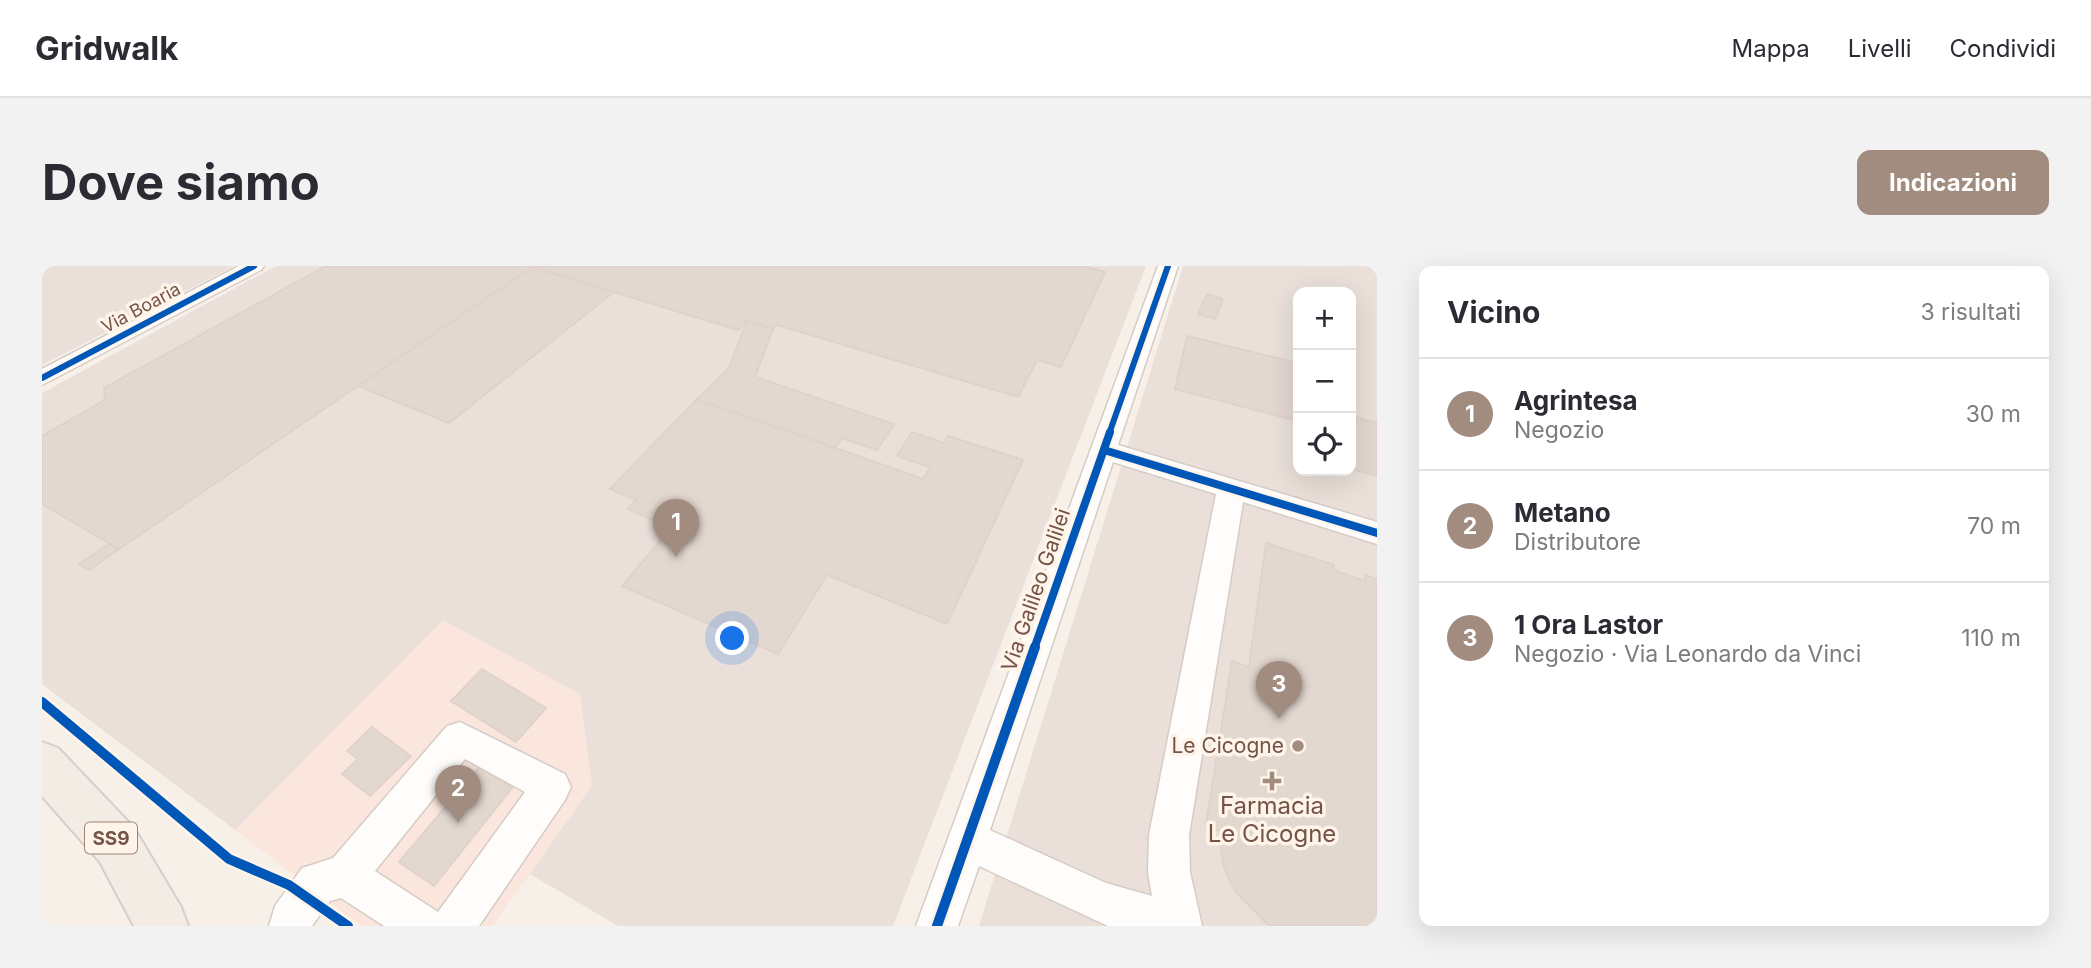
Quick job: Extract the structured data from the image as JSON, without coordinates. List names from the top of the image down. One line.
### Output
{"streets":{"main road":["SS9"],"street":["Via Boaria","Via Galileo Galilei"]},"places":{"other":["Le Cicogne"],"health":["Farmacia Le Cicogne"]},"page":{"header":"Gridwalk","nav":["Mappa","Livelli","Condividi"],"buttons":"Indicazioni","title":"Dove siamo","heading":["Vicino","3 risultati"],"map_buttons":["+","−"],"list":[{"mark":"1","name":"Agrintesa","note":"Negozio","value":"30 m"},{"mark":"2","name":"Metano","note":"Distributore","value":"70 m"},{"mark":"3","name":"1 Ora Lastor","note":"Negozio · Via Leonardo da Vinci","value":"110 m"}],"pins":["1","3","2"]}}
